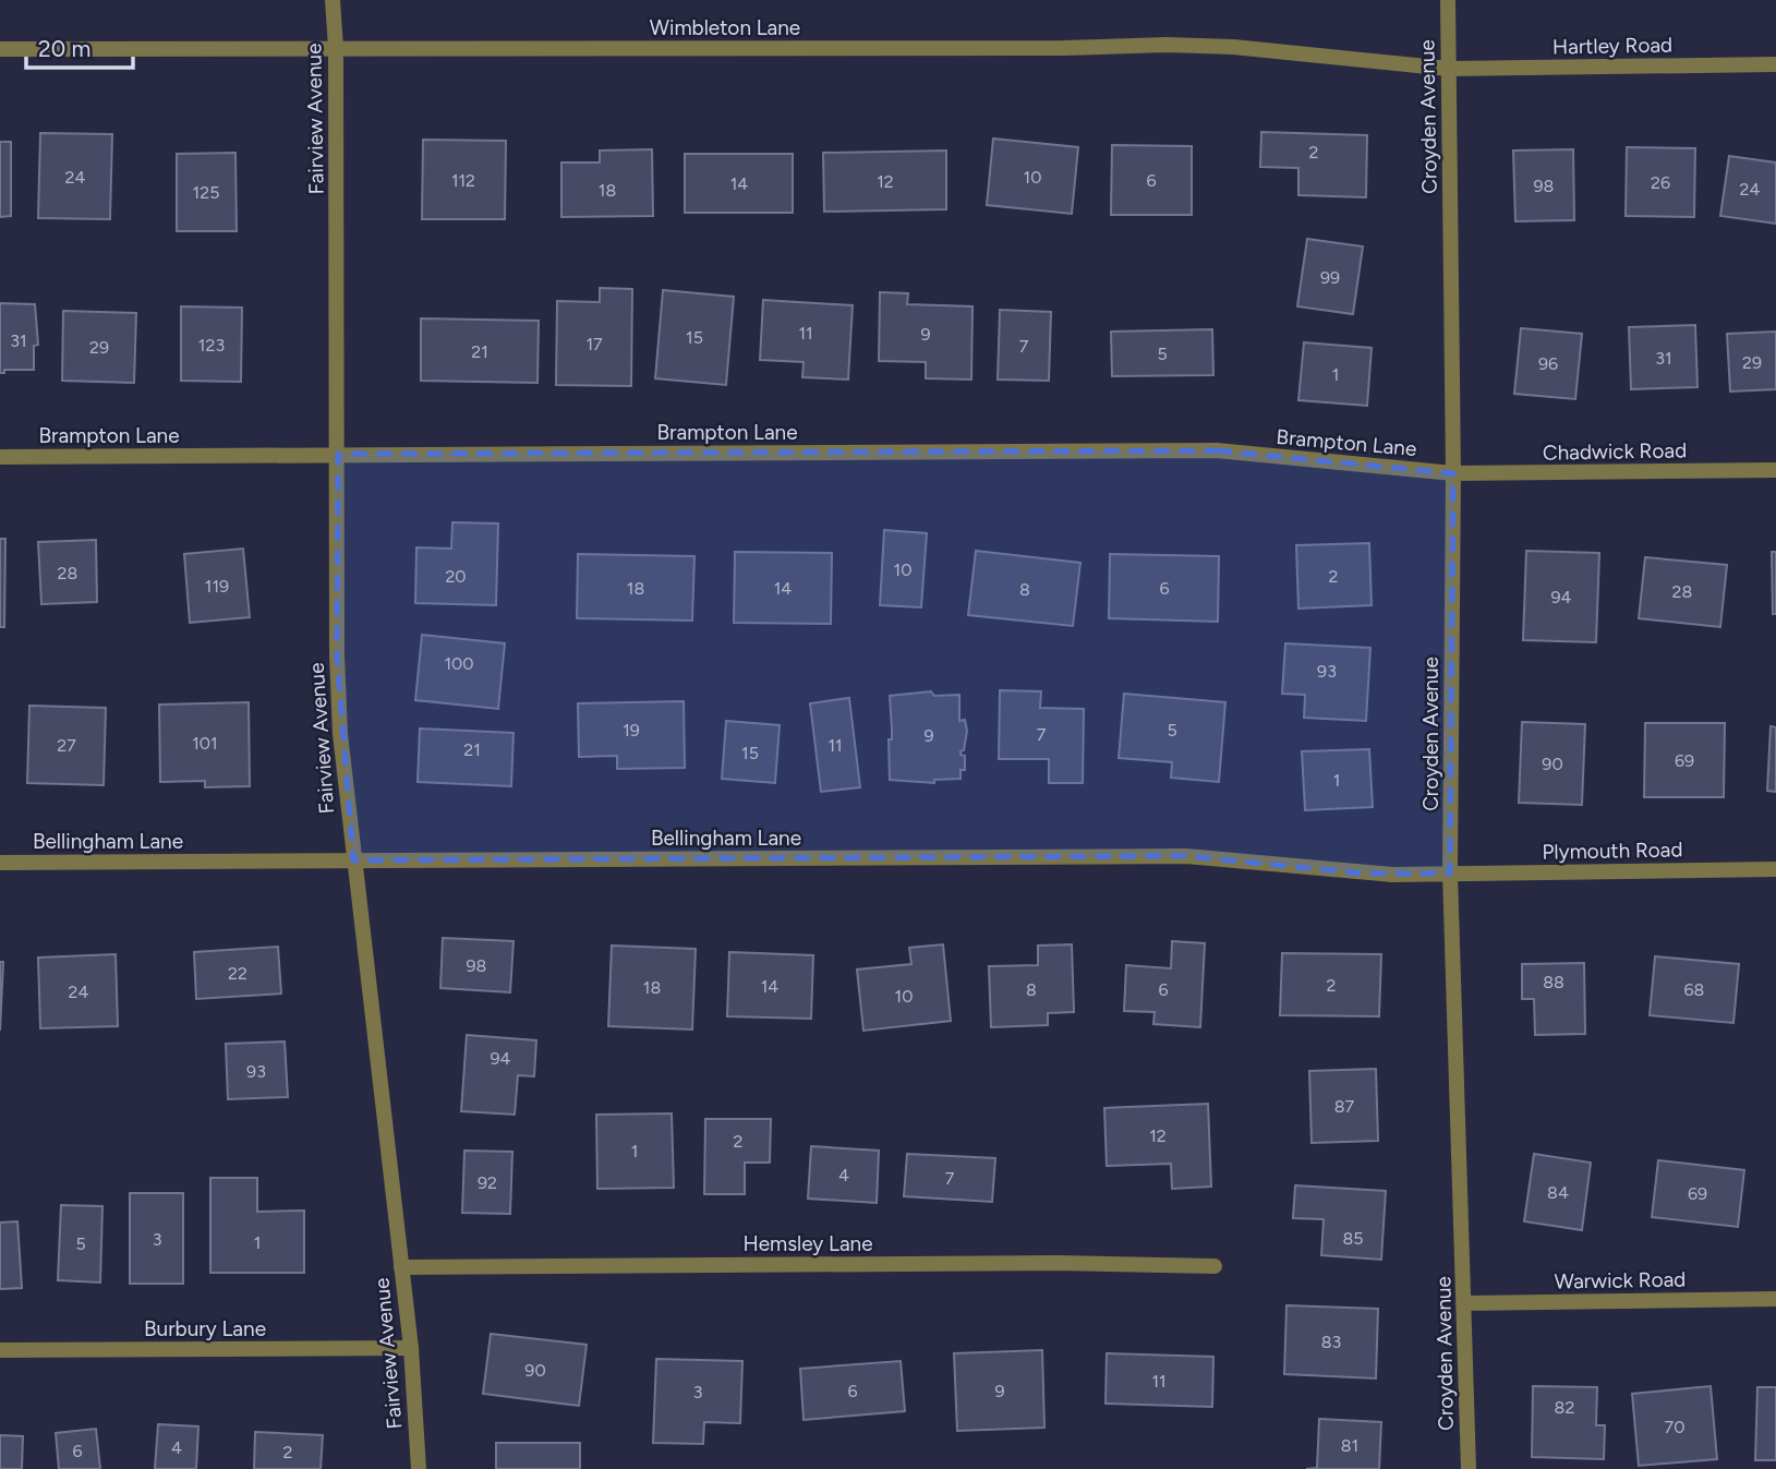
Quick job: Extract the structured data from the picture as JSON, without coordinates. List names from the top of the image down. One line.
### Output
{"streets":{"street":["Wimbleton Lane","Hartley Road","Croyden Avenue","Fairview Avenue","Brampton Lane","Chadwick Road","Bellingham Lane","Plymouth Road","Hemsley Lane","Warwick Road","Burbury Lane"]},"crossings":[["Wimbleton Lane","Hartley Road"],["Wimbleton Lane","Croyden Avenue"],["Wimbleton Lane","Fairview Avenue"],["Hartley Road","Croyden Avenue"],["Croyden Avenue","Brampton Lane"],["Croyden Avenue","Chadwick Road"],["Croyden Avenue","Bellingham Lane"],["Croyden Avenue","Plymouth Road"],["Croyden Avenue","Warwick Road"],["Fairview Avenue","Brampton Lane"],["Fairview Avenue","Bellingham Lane"],["Fairview Avenue","Hemsley Lane"],["Fairview Avenue","Burbury Lane"],["Brampton Lane","Chadwick Road"],["Bellingham Lane","Plymouth Road"]],"house_numbers":["2","24","10","112","6","12","26","14","98","24","18","125","99","11","9","15","31","17","123","7","29","21","5","31","29","96","1","10","28","20","2","119","18","14","6","8","28","94","100","93","19","5","7","9","101","27","11","21","15","69","90","1","98","22","88","2","14","18","8","6","68","24","10","94","93","87","12","2","1","4","7","92","84","69","85","3","1","5","83","90","11","6","9","3","82","70","81","4","6","2"],"scale_bar":"20 m"}
